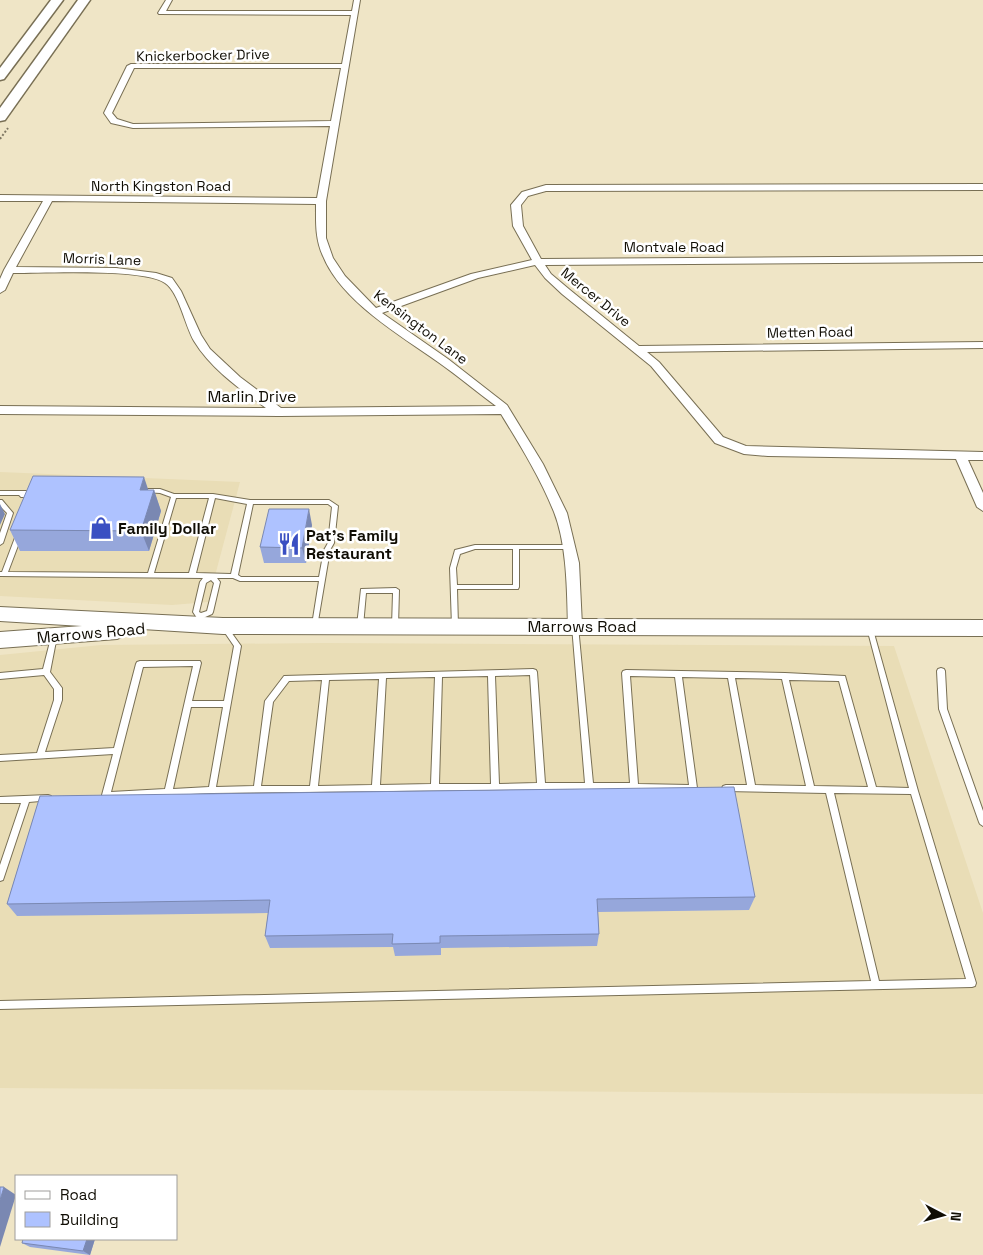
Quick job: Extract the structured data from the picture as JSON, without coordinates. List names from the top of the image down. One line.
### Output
{"streets":{"street":["Knickerbocker Drive","North Kingston Road","Montvale Road","Morris Lane","Mercer Drive","Kensington Lane","Metten Road","Marlin Drive","Marrows Road"]},"crossings":[["Knickerbocker Drive","Kensington Lane"],["North Kingston Road","Kensington Lane"],["Montvale Road","Mercer Drive"],["Montvale Road","Kensington Lane"],["Morris Lane","Marlin Drive"],["Mercer Drive","Metten Road"],["Kensington Lane","Marlin Drive"],["Kensington Lane","Marrows Road"]],"places":{"shop":["Family Dollar"],"restaurant":["Pat's Family Restaurant"]},"legend":["Road","Building"],"north":"right"}
